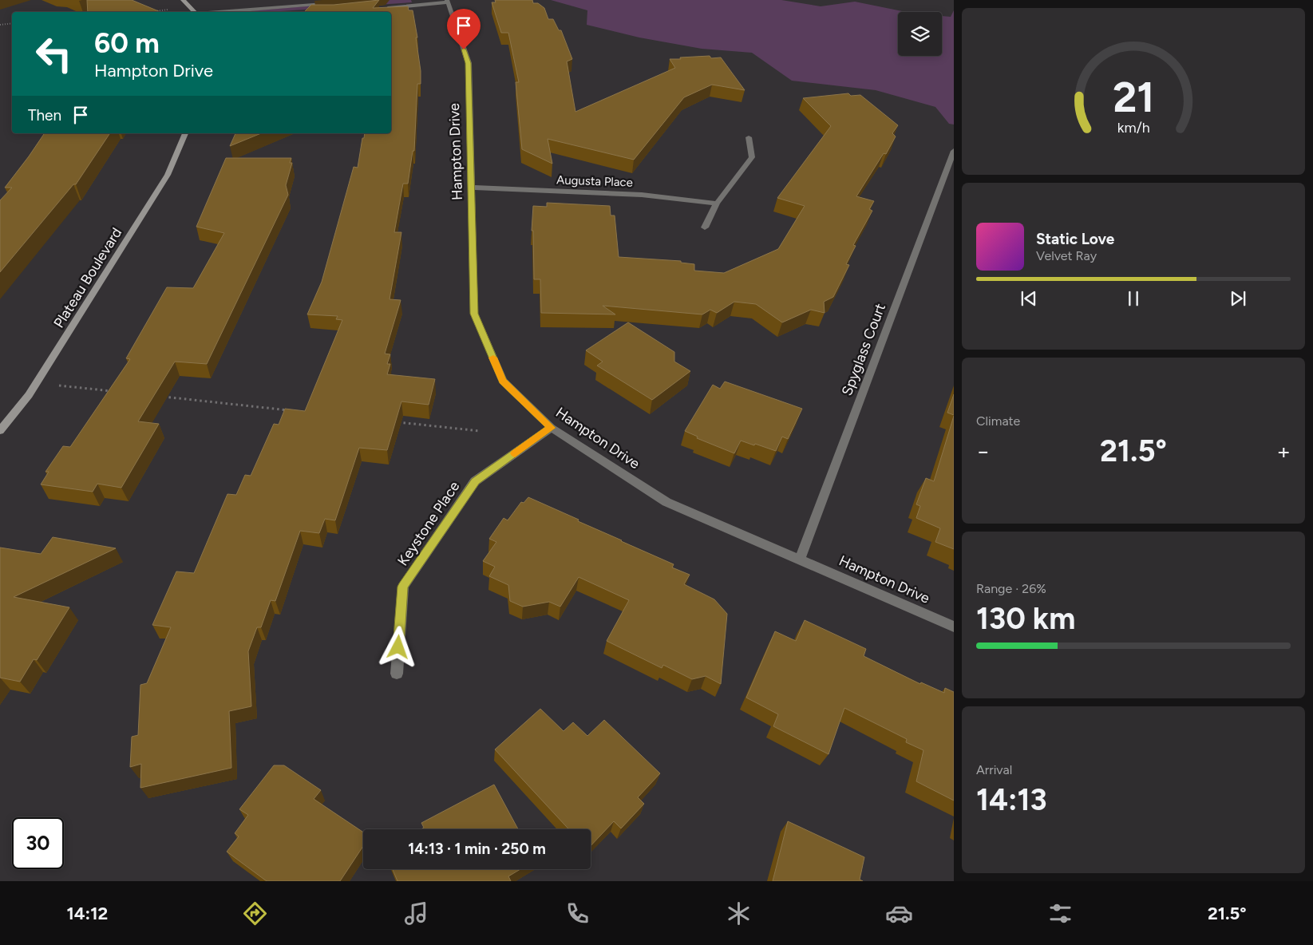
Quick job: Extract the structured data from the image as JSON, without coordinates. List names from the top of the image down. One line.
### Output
{"streets":{"street":["Hampton Drive","Augusta Place","Plateau Boulevard","Spyglass Court","Keystone Place"]},"crossings":[["Hampton Drive","Augusta Place"],["Hampton Drive","Spyglass Court"],["Hampton Drive","Keystone Place"]],"page":{"turn":["60 m","Hampton Drive"],"then":"Then","song":["Static Love","Velvet Ray"],"tile":["Climate",["Range · 26%","130 km"],["Arrival","14:13"]],"heat":["−","21.5°","+"],"limit":"30","trip":"14:13 · 1 min · 250 m","tabs":["14:12","21.5°"],"gauge":["21","km/h"]}}
